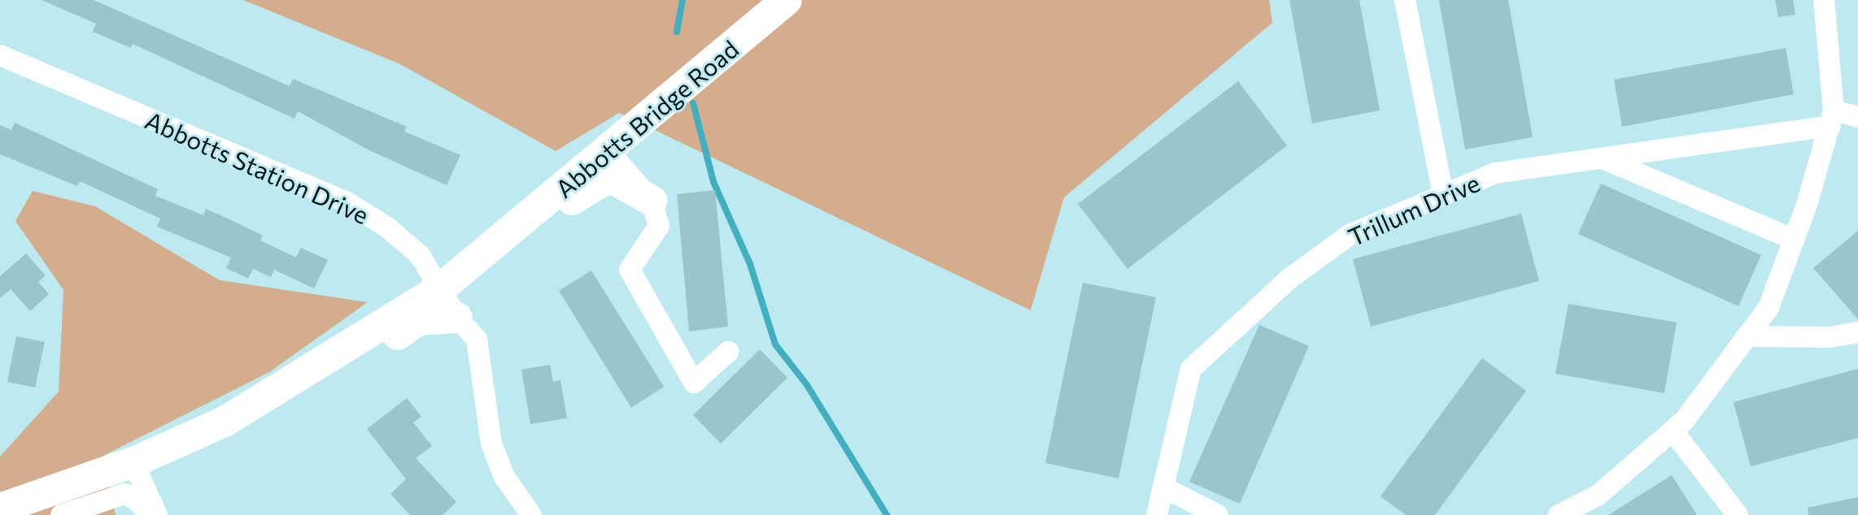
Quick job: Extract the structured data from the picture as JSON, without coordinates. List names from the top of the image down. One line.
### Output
{"streets":{"main road":["Abbotts Bridge Road"],"street":["Abbotts Station Drive","Trillum Drive"]},"crossings":[["Abbotts Bridge Road","Abbotts Station Drive"]]}
